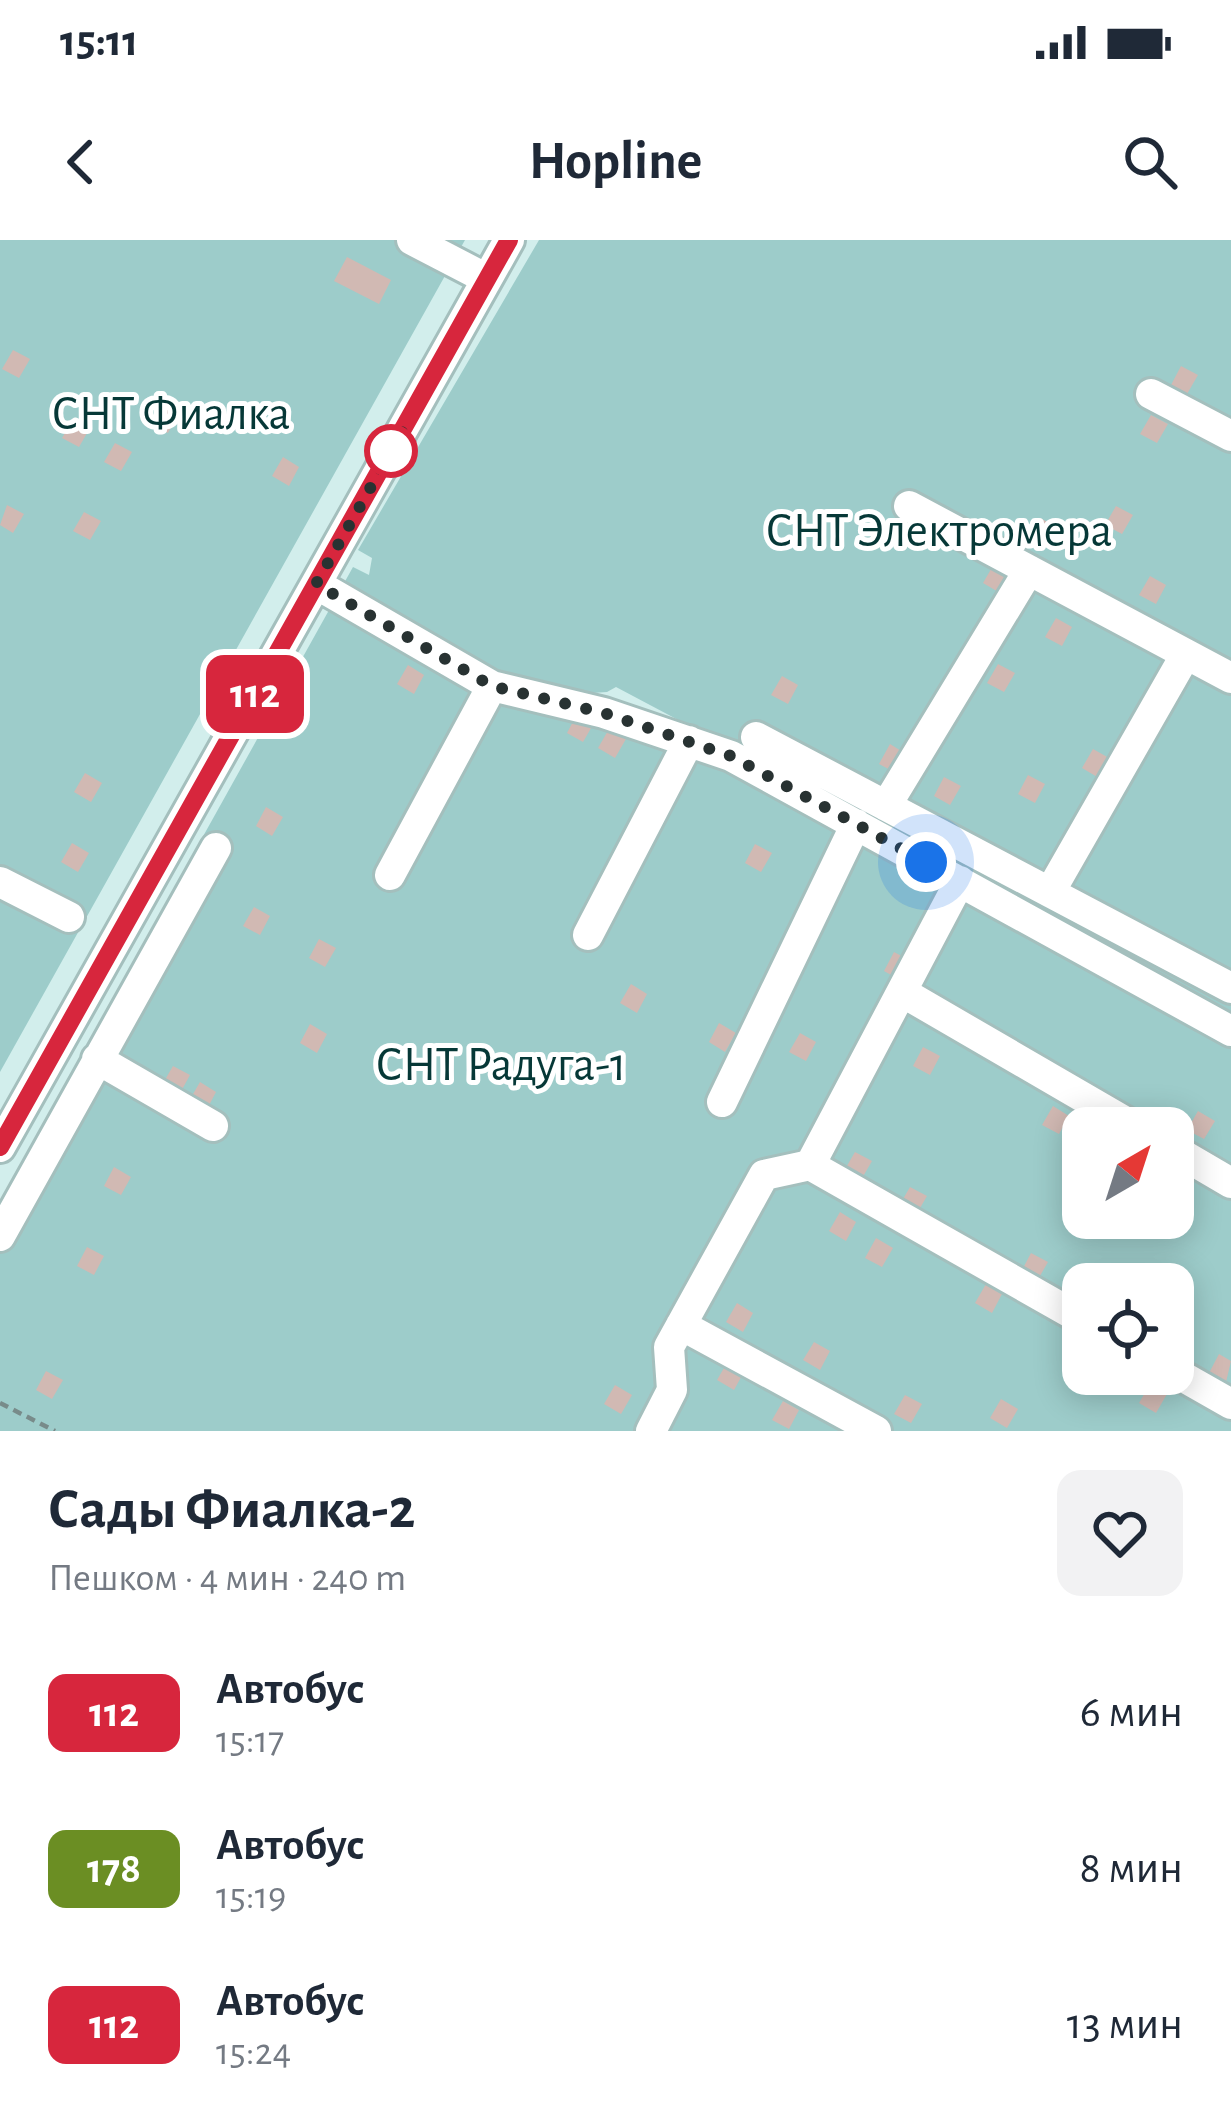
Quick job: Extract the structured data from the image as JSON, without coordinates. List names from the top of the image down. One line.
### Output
{"parks":["СНТ Фиалка","СНТ Электромера","СНТ Радуга-1"],"lines":["bus line 112"],"north":"top right","page":{"status":"15:11","header":"Hopline","on_map":"112","heading":["Сады Фиалка-2","Пешком · 4 мин · 240 m"],"list":[{"mark":"112","name":"Автобус","note":"15:17","value":"6 мин"},{"mark":"178","name":"Автобус","note":"15:19","value":"8 мин"},{"mark":"112","name":"Автобус","note":"15:24","value":"13 мин"}]}}
